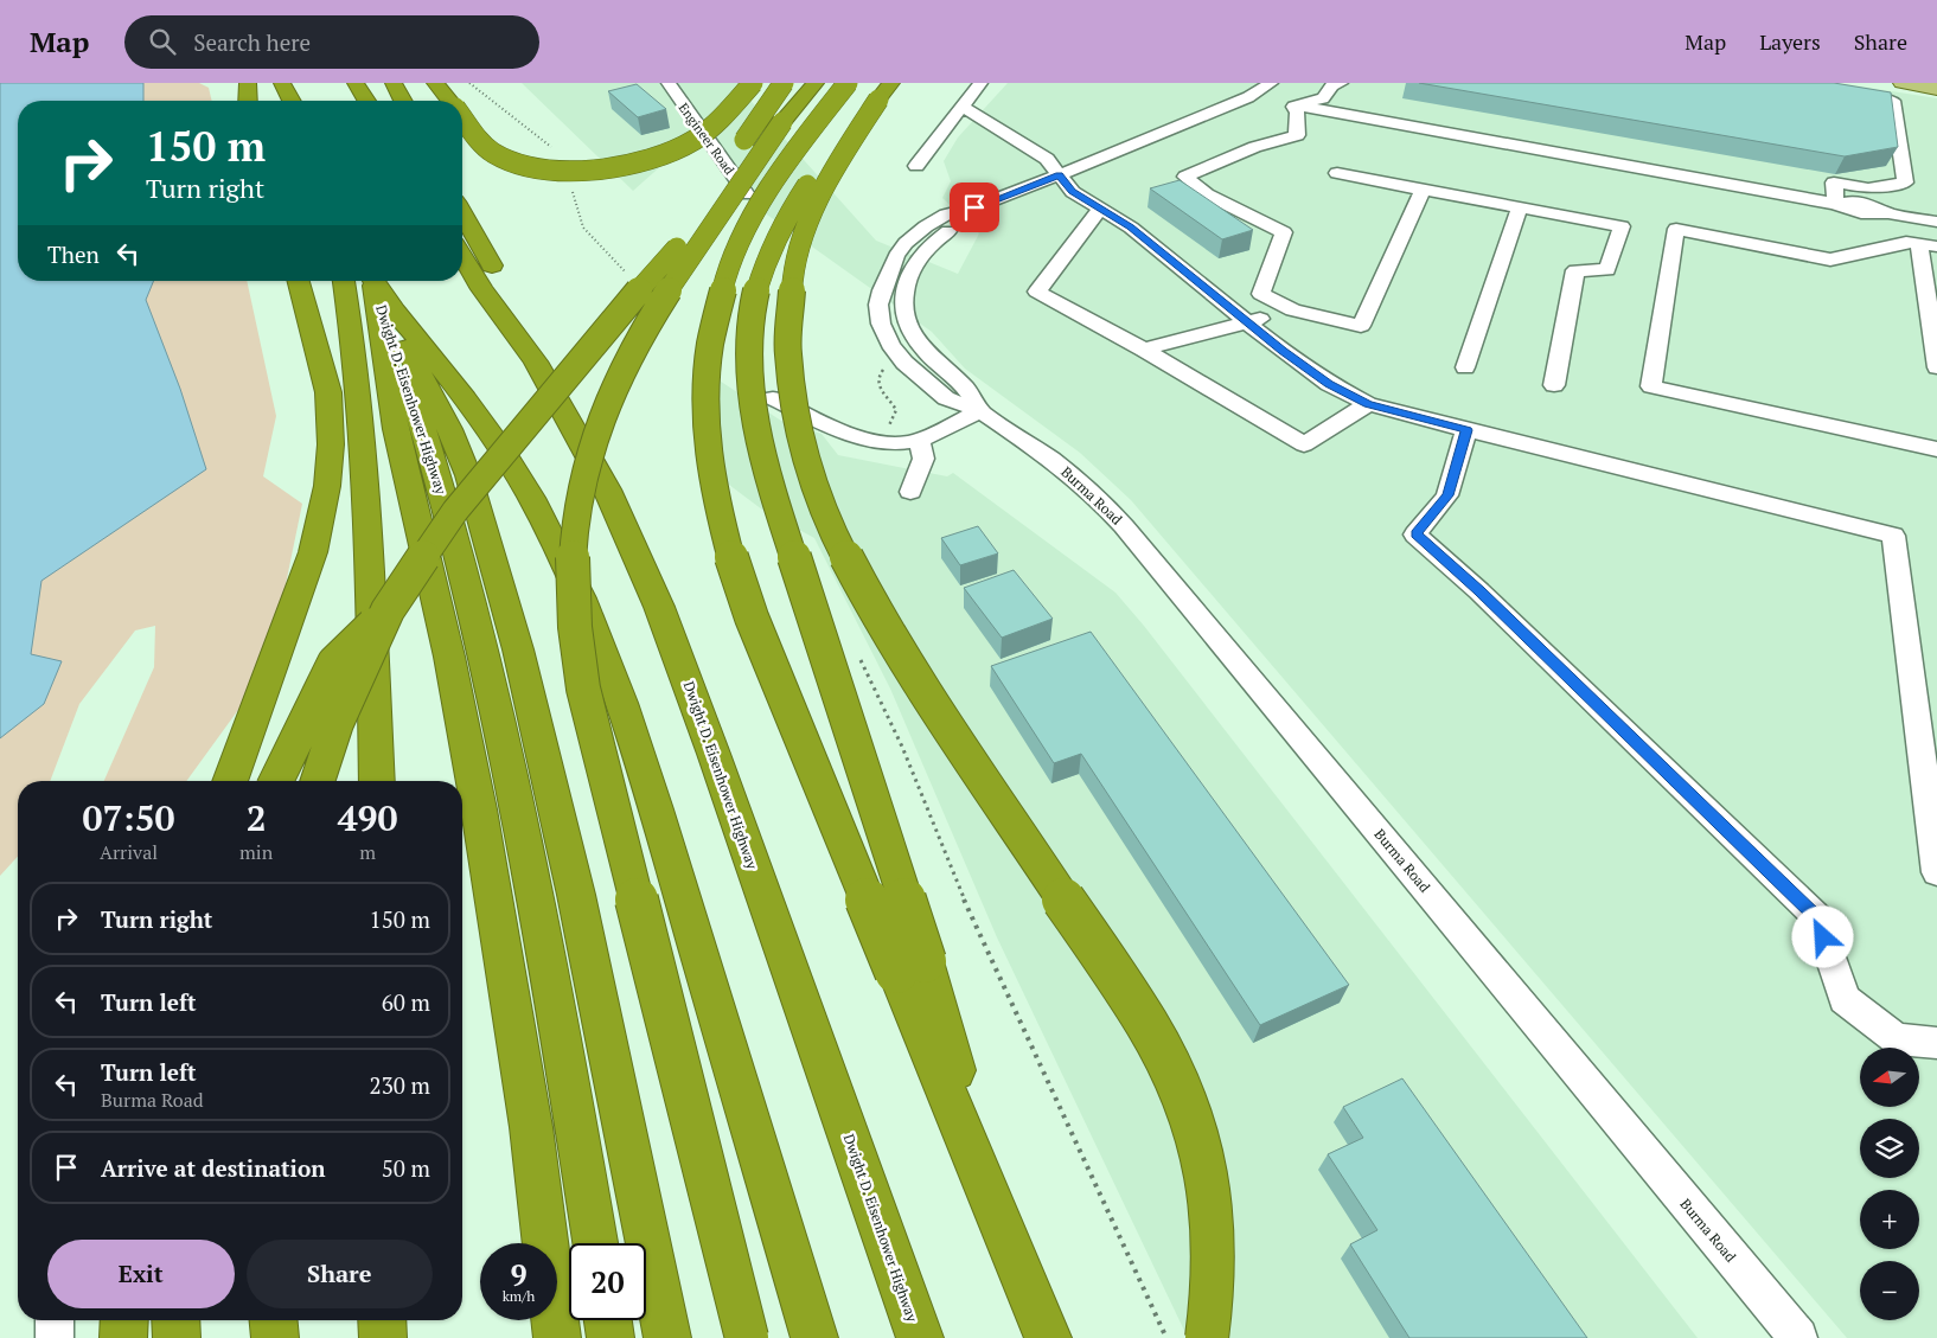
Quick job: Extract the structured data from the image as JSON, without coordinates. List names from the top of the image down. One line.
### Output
{"streets":{"highway":["Dwight D. Eisenhower Highway"],"street":["Engineer Road","Burma Road"]},"north":"left","page":{"header":"Map","search":"Search here","nav":["Map","Layers","Share"],"turn":["150 m","Turn right"],"then":"Then","eta":["07:50","Arrival","2","min","490","m"],"list":[{"name":"Turn right","value":"150 m"},{"name":"Turn left","value":"60 m"},{"name":"Turn left","note":"Burma Road","value":"230 m"},{"name":"Arrive at destination","value":"50 m"}],"map_buttons":["+","−"],"buttons":["Exit","Share"],"speed":"9 km/h","limit":"20"}}
